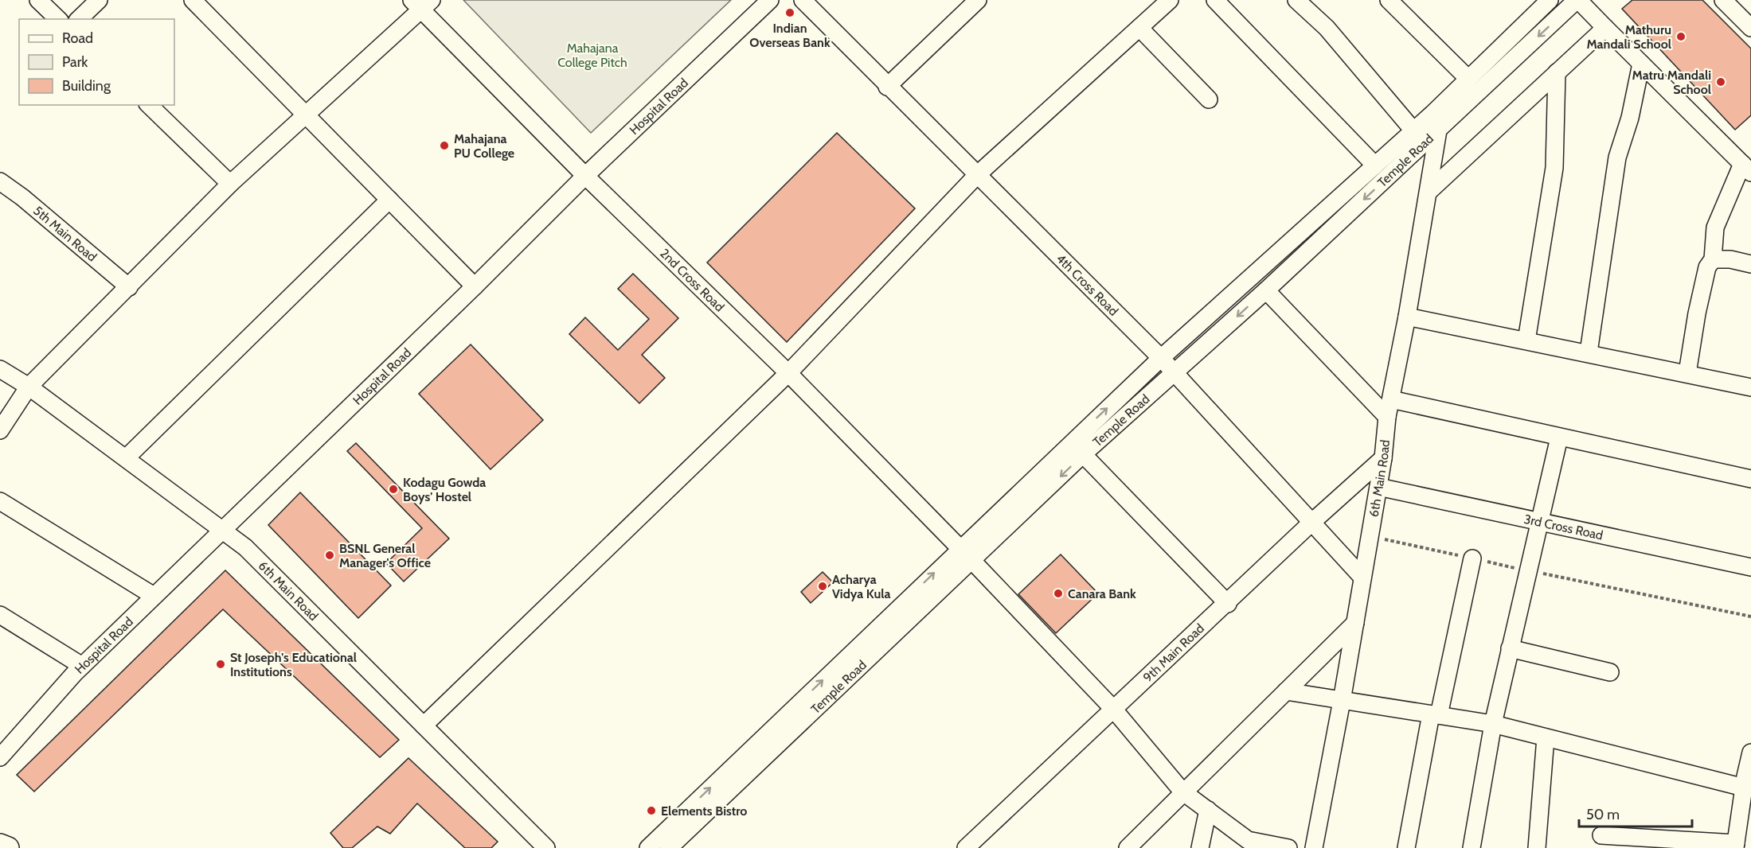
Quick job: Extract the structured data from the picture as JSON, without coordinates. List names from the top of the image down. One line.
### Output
{"streets":{"street":["Hospital Road","Temple Road","5th Main Road","2nd Cross Road","4th Cross Road","6th Main Road","3rd Cross Road","9th Main Road"]},"crossings":[["Hospital Road","2nd Cross Road"],["Hospital Road","6th Main Road"],["Temple Road","2nd Cross Road"],["Temple Road","4th Cross Road"],["Temple Road","6th Main Road"],["2nd Cross Road","9th Main Road"],["4th Cross Road","6th Main Road"],["4th Cross Road","9th Main Road"],["6th Main Road","3rd Cross Road"],["6th Main Road","9th Main Road"]],"parks":["Mahajana College Pitch"],"places":["Indian Overseas Bank","Mathuru Mandali School","Matru Mandali School","Mahajana PU College","Kodagu Gowda Boys' Hostel","BSNL General Manager's Office","Acharya Vidya Kula","Canara Bank","St Joseph's Educational Institutions","Elements Bistro"],"legend":["Road","Park","Building"],"scale_bar":"50 m"}
